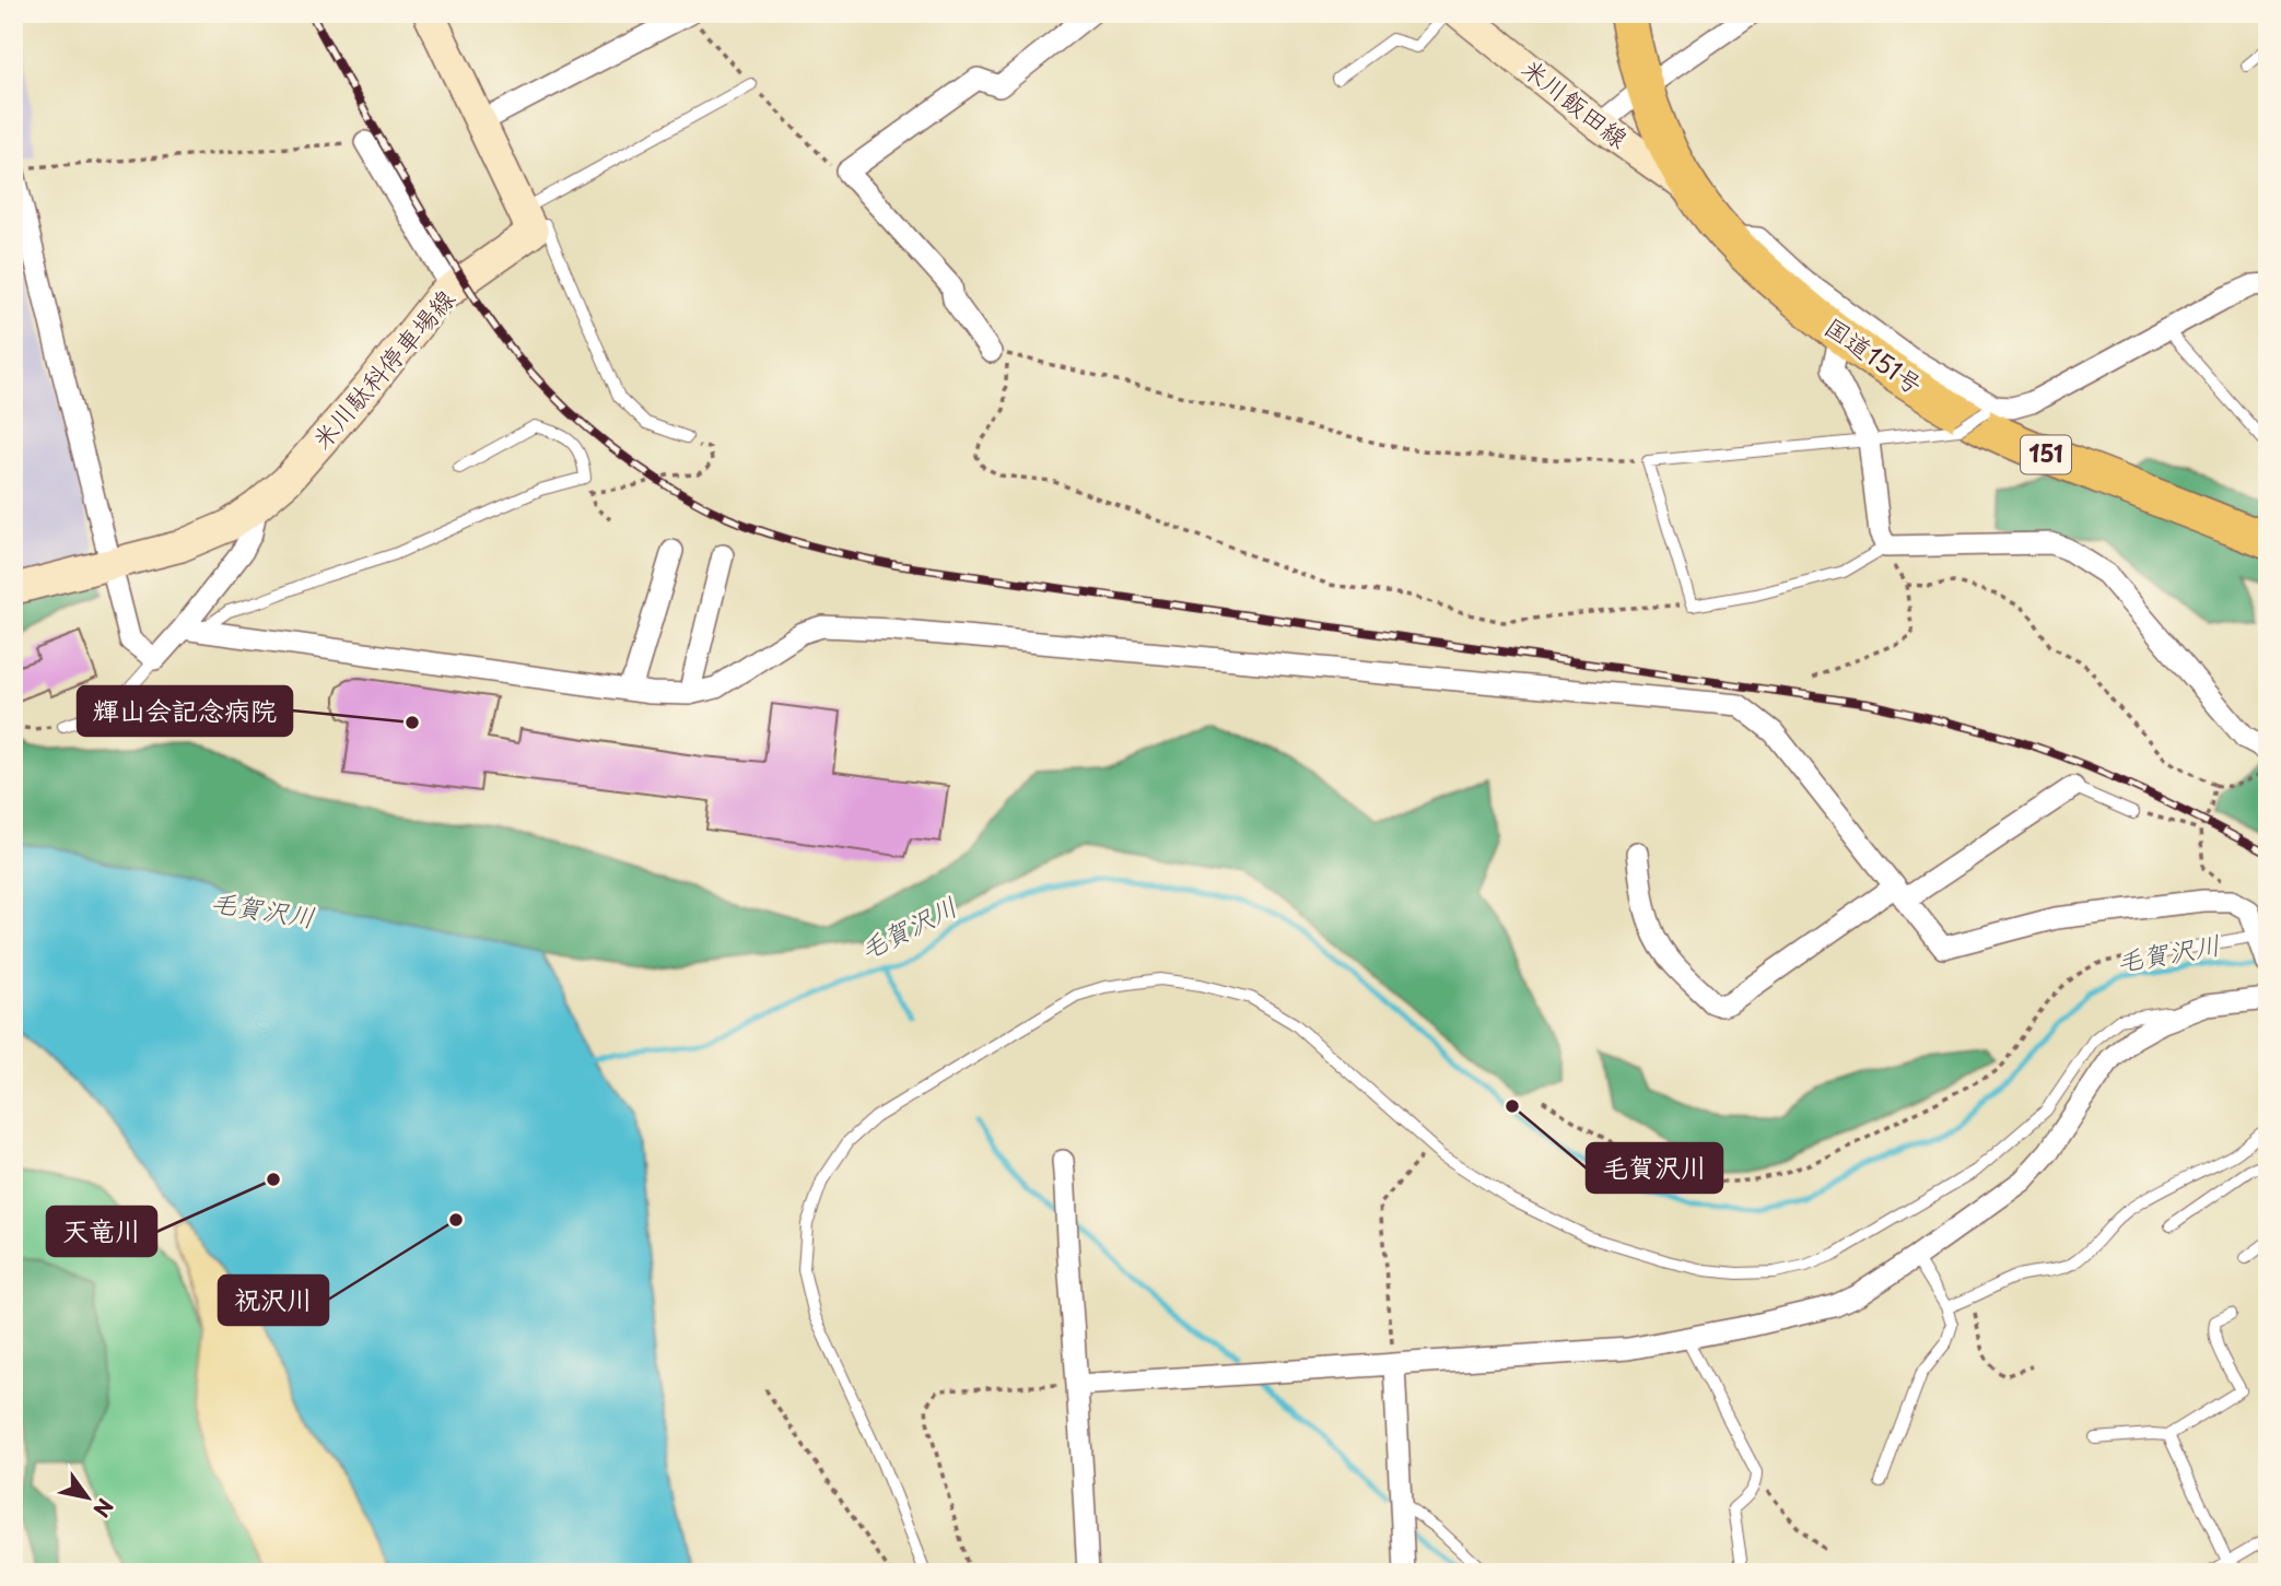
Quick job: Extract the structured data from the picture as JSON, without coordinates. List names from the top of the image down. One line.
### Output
{"streets":{"highway":["国道151号","151"],"main road":["米川飯田線","米川駄科停車場線"]},"crossings":[["米川飯田線","国道151号"]],"water":["毛賀沢川"],"places":["輝山会記念病院","毛賀沢川","天竜川","祝沢川"],"north":"bottom right"}
